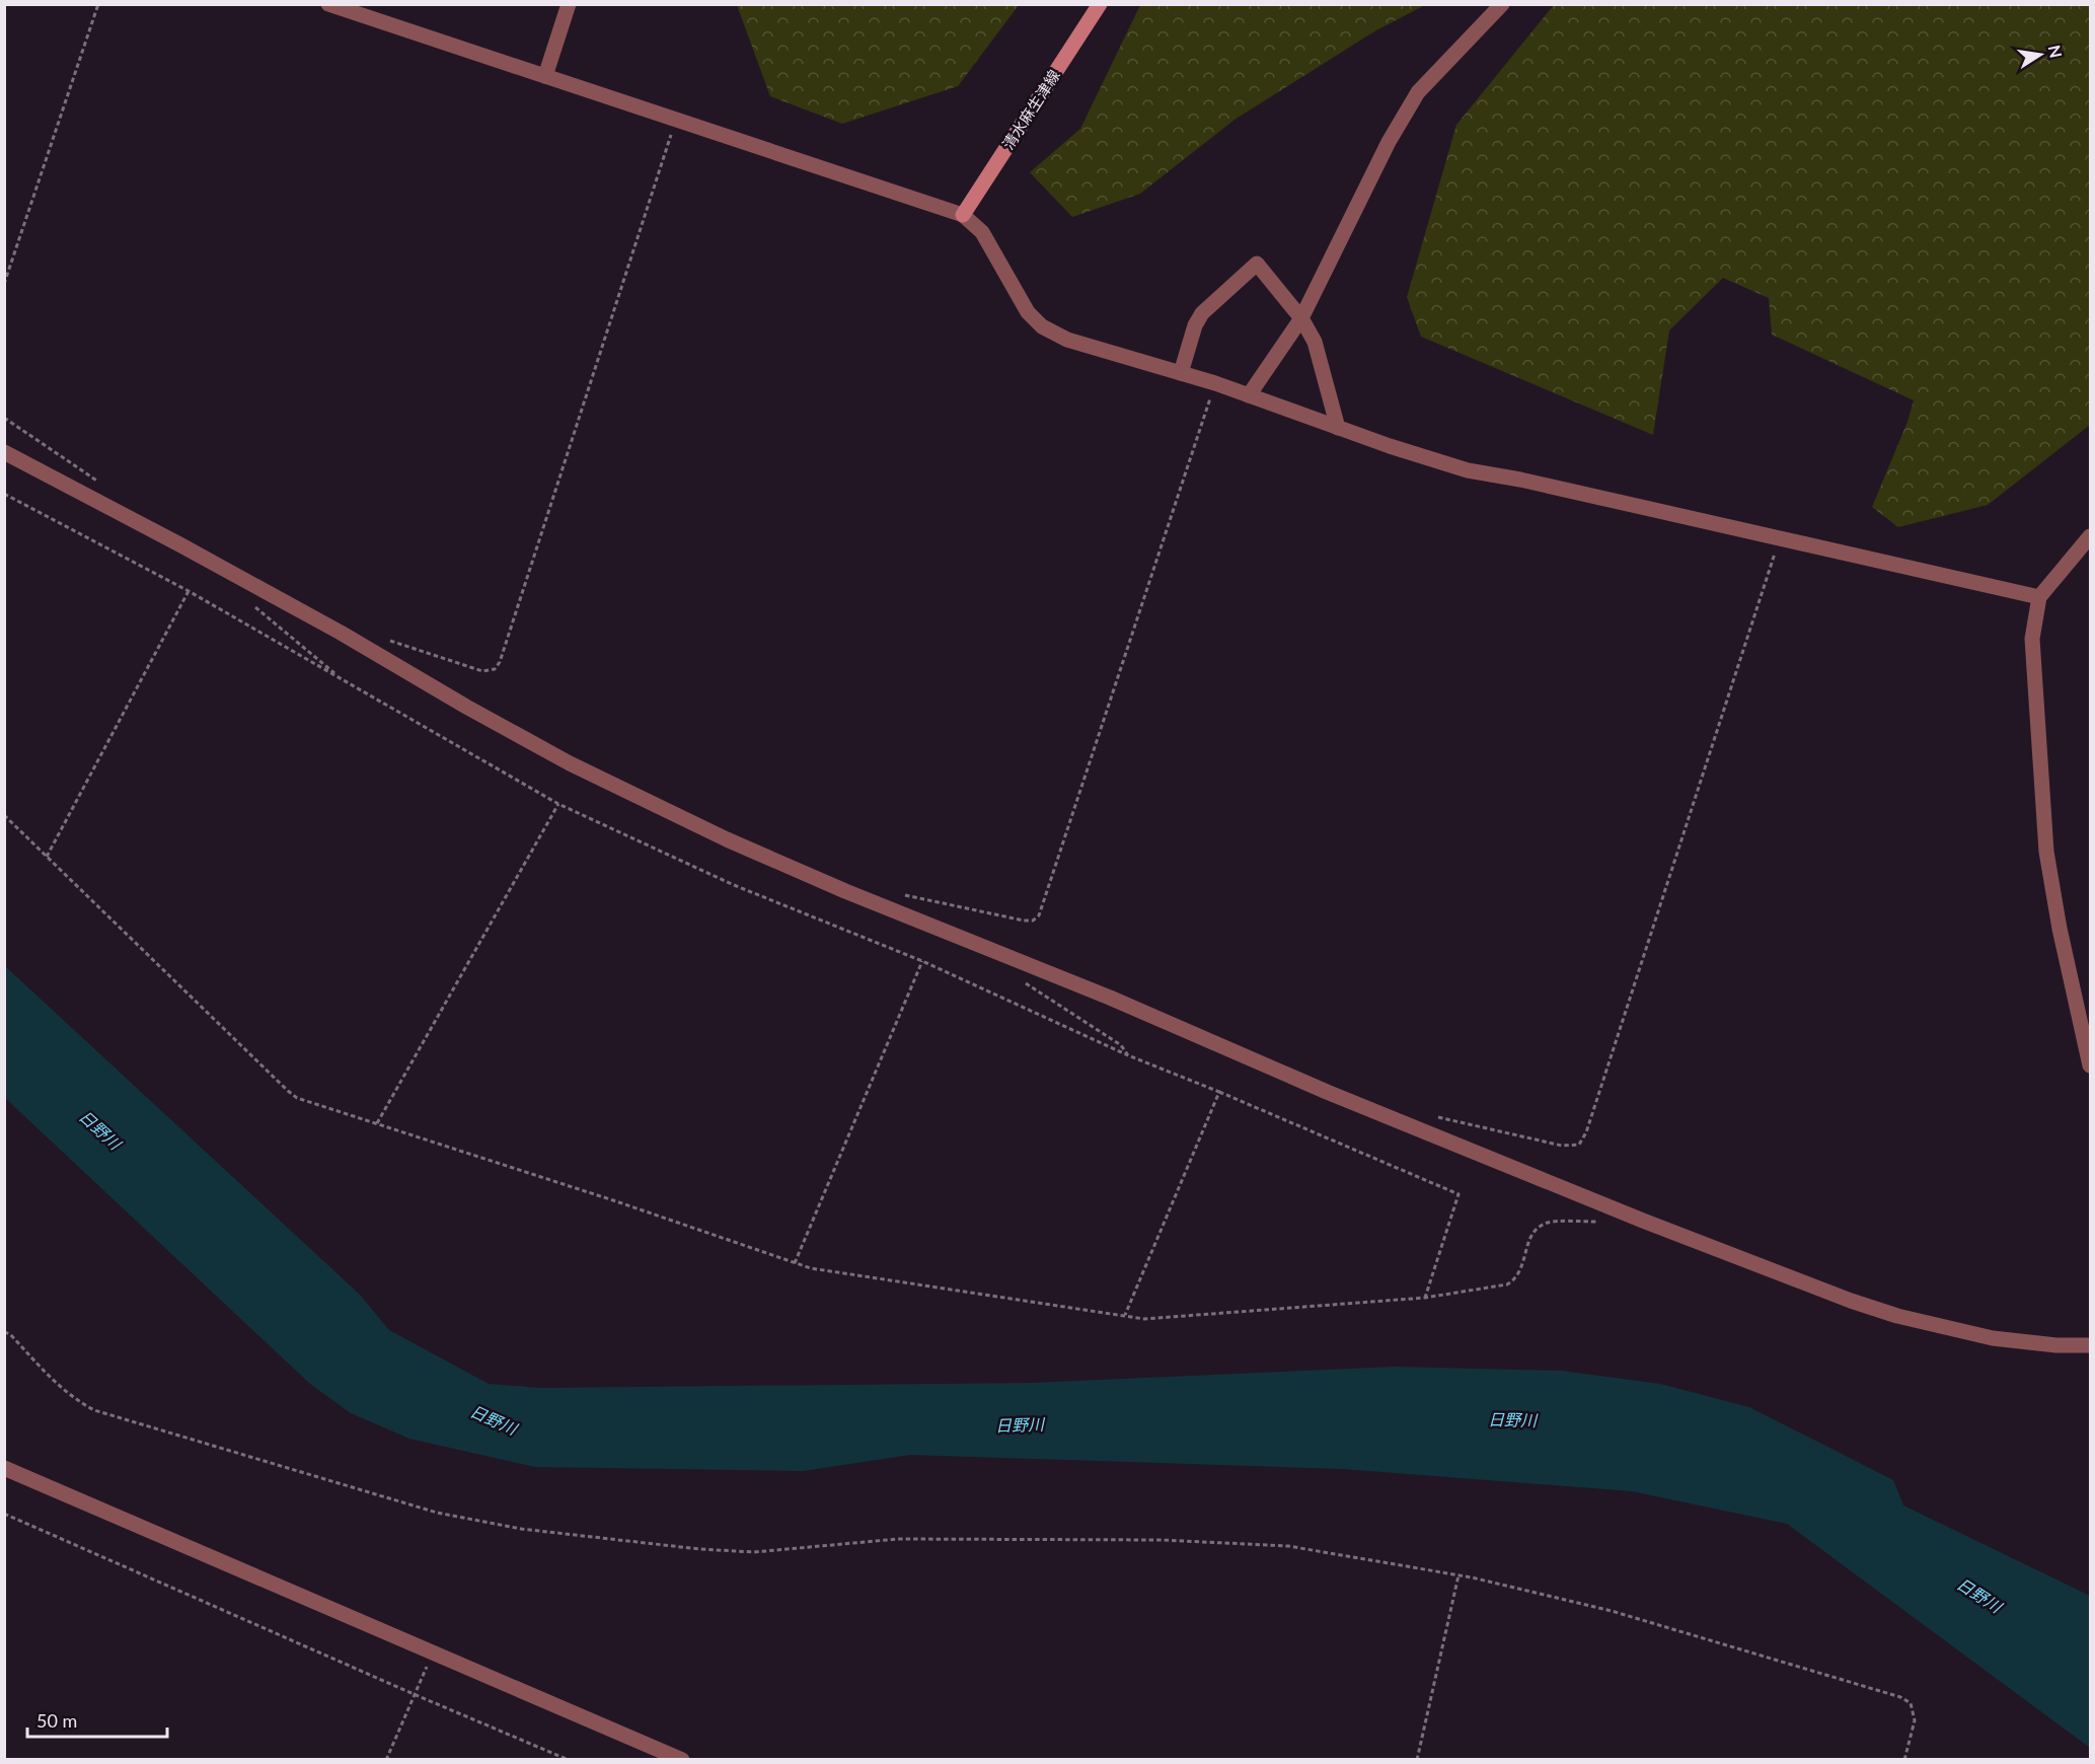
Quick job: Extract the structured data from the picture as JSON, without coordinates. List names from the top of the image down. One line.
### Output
{"streets":{"main road":["清水麻生津線"]},"water":["日野川"],"scale_bar":"50 m","north":"right"}
